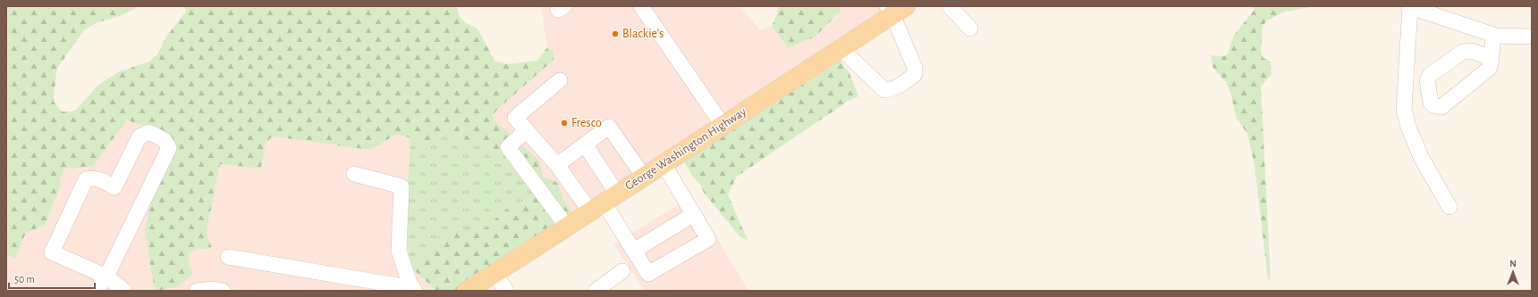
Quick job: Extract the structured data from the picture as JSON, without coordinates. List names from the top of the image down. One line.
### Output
{"streets":{"main road":["George Washington Highway"]},"places":["Blackie's","Fresco"],"scale_bar":"50 m","north":"top"}
